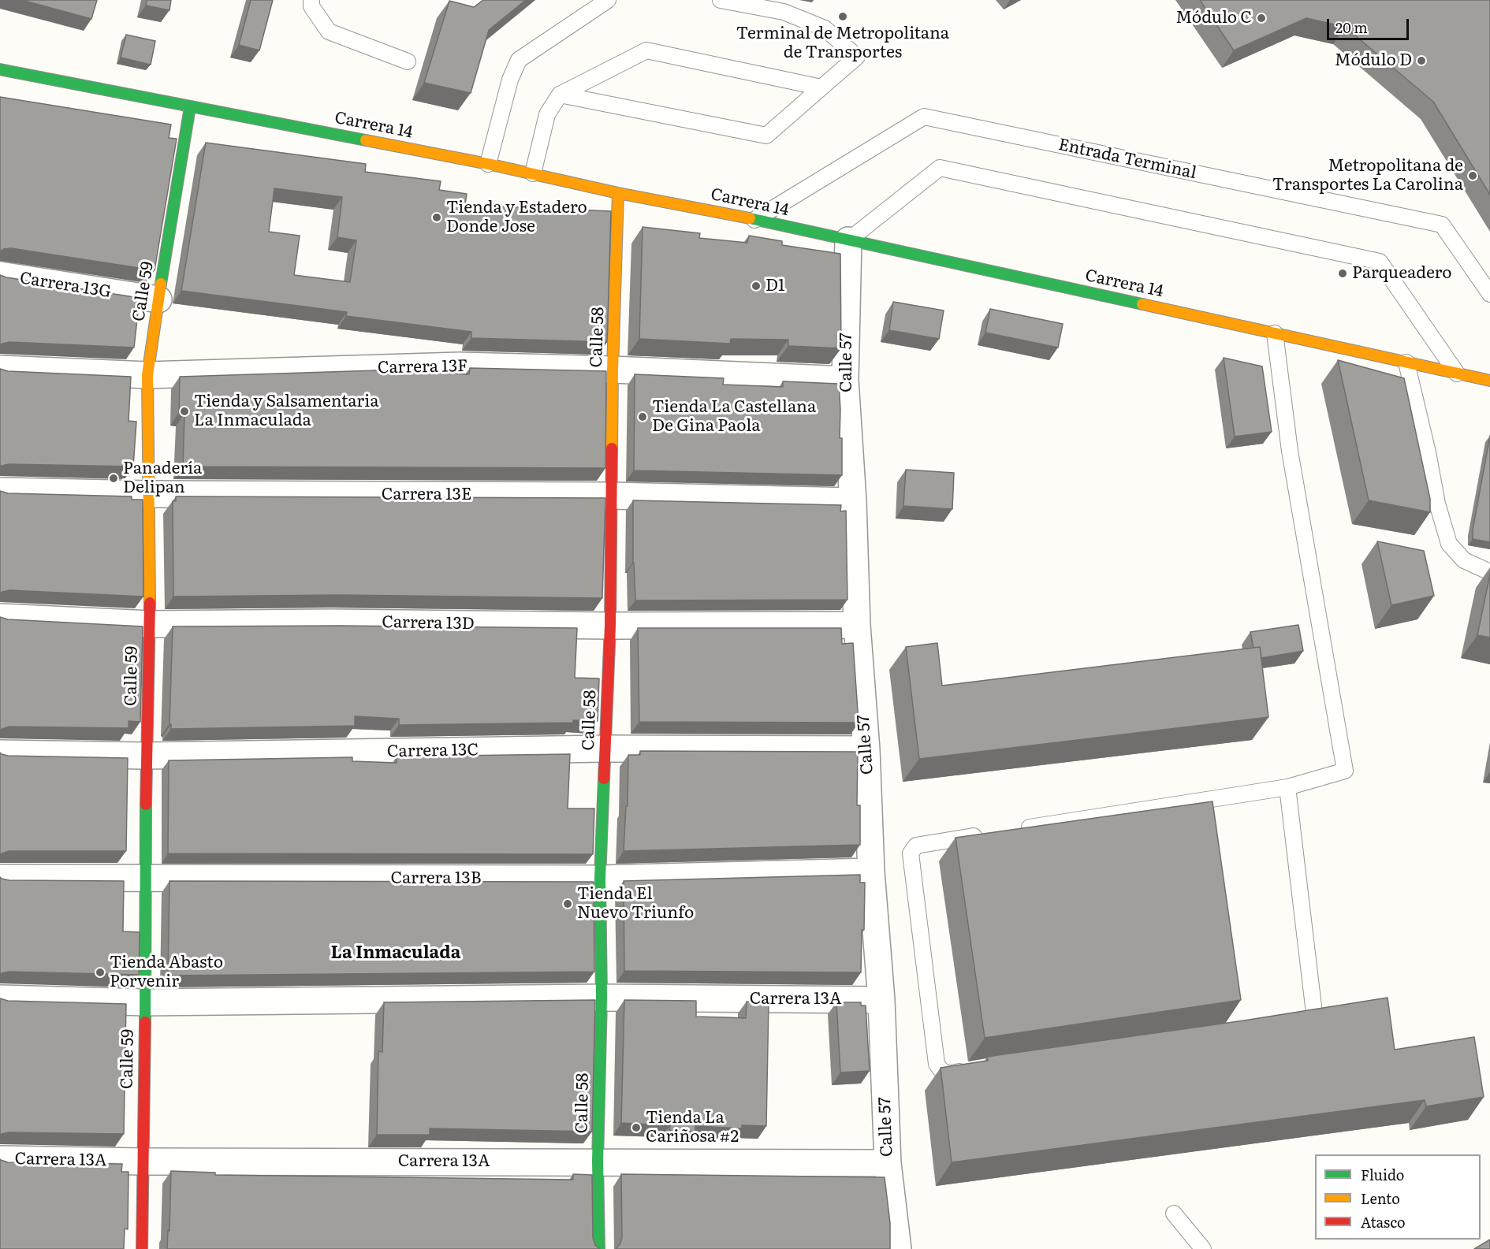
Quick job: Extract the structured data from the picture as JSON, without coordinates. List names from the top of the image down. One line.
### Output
{"streets":{"street":["Carrera 14","Carrera 13G","Calle 59","Calle 58","Calle 57","Carrera 13F","Carrera 13E","Carrera 13D","Carrera 13C","Carrera 13B","Carrera 13A"],"lane":["Entrada Terminal"]},"crossings":[["Carrera 14","Entrada Terminal"],["Carrera 14","Calle 59"],["Carrera 14","Calle 58"],["Carrera 14","Calle 57"],["Carrera 13G","Calle 59"],["Calle 59","Carrera 13F"],["Calle 59","Carrera 13E"],["Calle 59","Carrera 13D"],["Calle 59","Carrera 13C"],["Calle 59","Carrera 13B"],["Calle 59","Carrera 13A"],["Calle 58","Carrera 13F"],["Calle 58","Carrera 13E"],["Calle 58","Carrera 13D"],["Calle 58","Carrera 13C"],["Calle 58","Carrera 13B"],["Calle 58","Carrera 13A"],["Calle 57","Carrera 13F"],["Calle 57","Carrera 13E"],["Calle 57","Carrera 13D"],["Calle 57","Carrera 13C"],["Calle 57","Carrera 13B"],["Calle 57","Carrera 13A"]],"districts":["La Inmaculada"],"places":["Terminal de Metropolitana de Transportes","Módulo C","Módulo D","Metropolitana de Transportes La Carolina","Tienda y Estadero Donde Jose","Parqueadero","D1","Tienda y Salsamentaria La Inmaculada","Tienda La Castellana De Gina Paola","Panadería Delipan","Tienda El Nuevo Triunfo","Tienda Abasto Porvenir","Tienda La Cariñosa #2"],"legend":["Fluido","Lento","Atasco"],"scale_bar":"20 m"}
